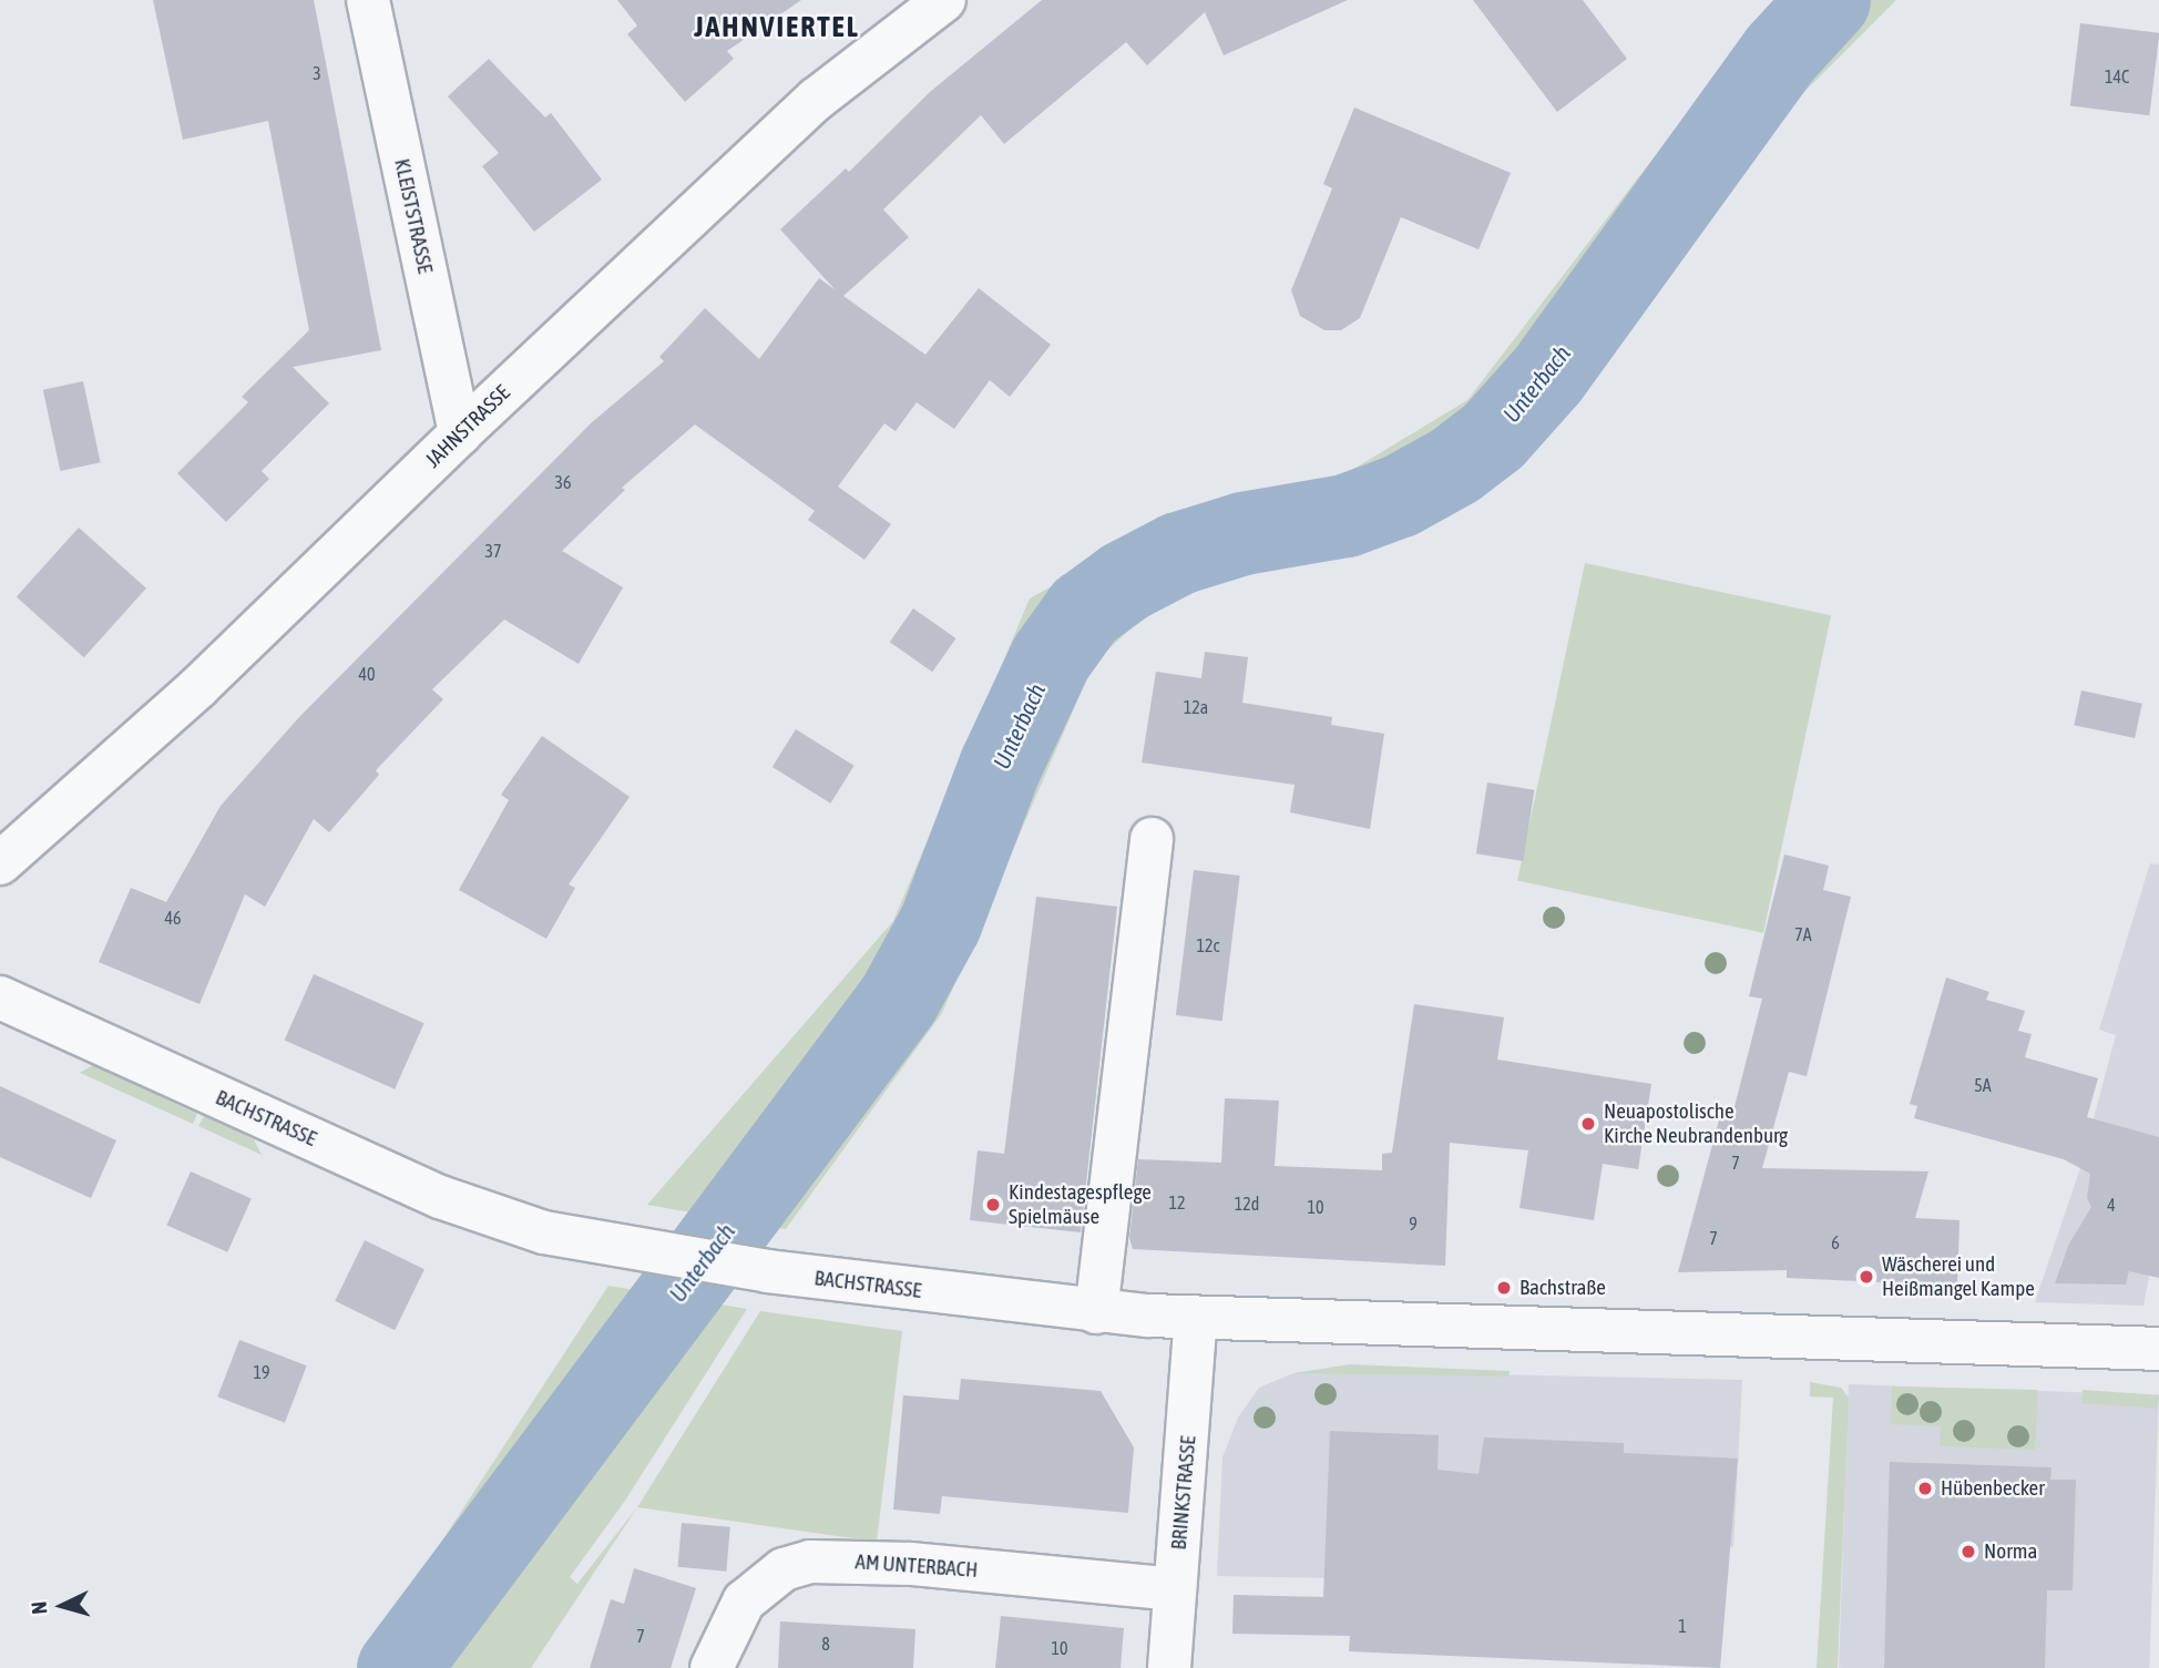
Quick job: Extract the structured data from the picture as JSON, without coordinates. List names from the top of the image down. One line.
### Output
{"streets":{"street":["KLEISTSTRASSE","JAHNSTRASSE","BACHSTRASSE","BRINKSTRASSE","AM UNTERBACH"]},"crossings":[["KLEISTSTRASSE","JAHNSTRASSE"],["BACHSTRASSE","BRINKSTRASSE"],["BRINKSTRASSE","AM UNTERBACH"]],"districts":["JAHNVIERTEL"],"water":["Unterbach"],"places":["Neuapostolische Kirche Neubrandenburg","Kindestagespflege Spielmäuse","Wäscherei und Heißmangel Kampe","Bachstraße","Hübenbecker","Norma"],"house_numbers":["3","14C","36","37","40","12a","46","7A","12c","5A","7","12","12d","4","10","9","7","6","19","1","7","8","10"],"north":"left"}
